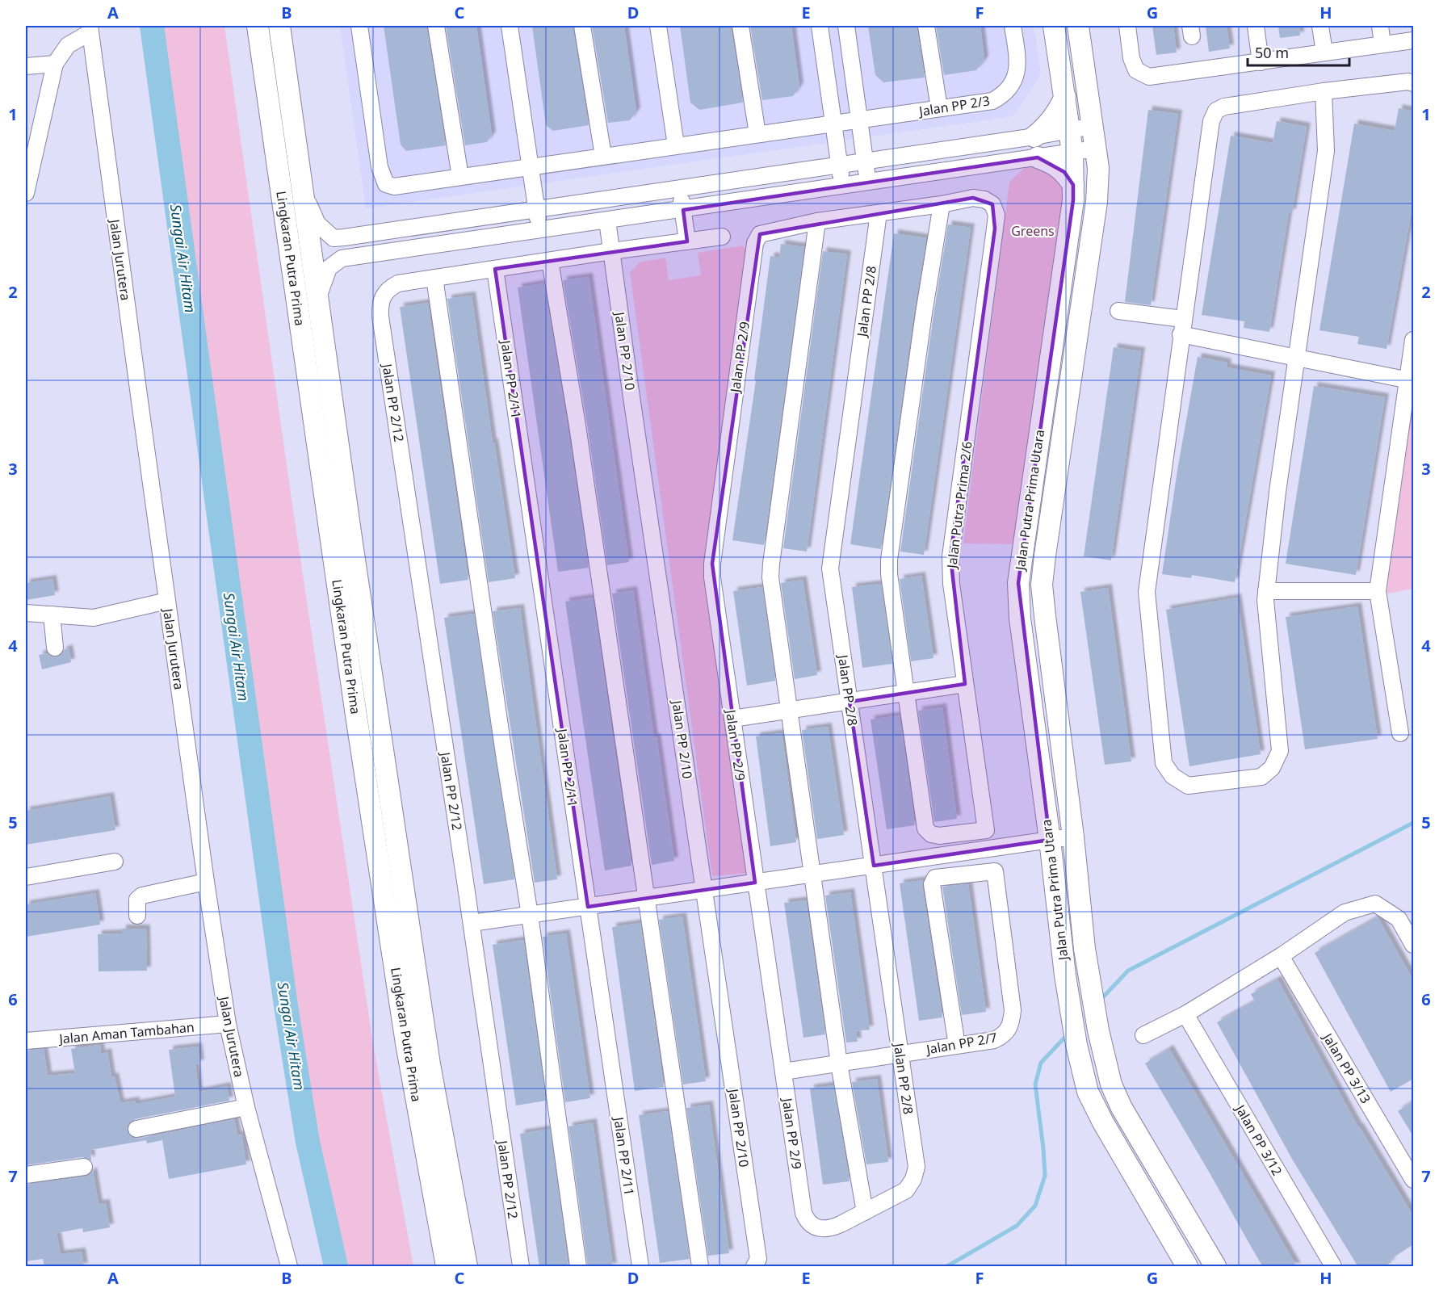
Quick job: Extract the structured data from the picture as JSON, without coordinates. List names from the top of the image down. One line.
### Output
{"streets":{"main road":["Lingkaran Putra Prima","Jalan Putra Prima Utara"],"street":["Jalan PP 2/3","Jalan Jurutera","Jalan PP 2/8","Jalan PP 2/10","Jalan PP 2/9","Jalan PP 2/11","Jalan PP 2/12","Jalan Putra Prima 2/6","Jalan Aman Tambahan","Jalan PP 2/7","Jalan PP 3/13","Jalan PP 3/12"]},"crossings":[["Jalan Jurutera","Jalan Aman Tambahan"],["Jalan PP 2/8","Jalan PP 2/9"],["Jalan PP 2/8","Jalan PP 2/7"],["Jalan PP 2/9","Jalan PP 2/7"]],"water":["Sungai Air Hitam"],"parks":["Greens"],"scale_bar":"50 m","grid":{"columns":["A","B","C","D","E","F","G","H"],"rows":["1","2","3","4","5","6","7"]}}
